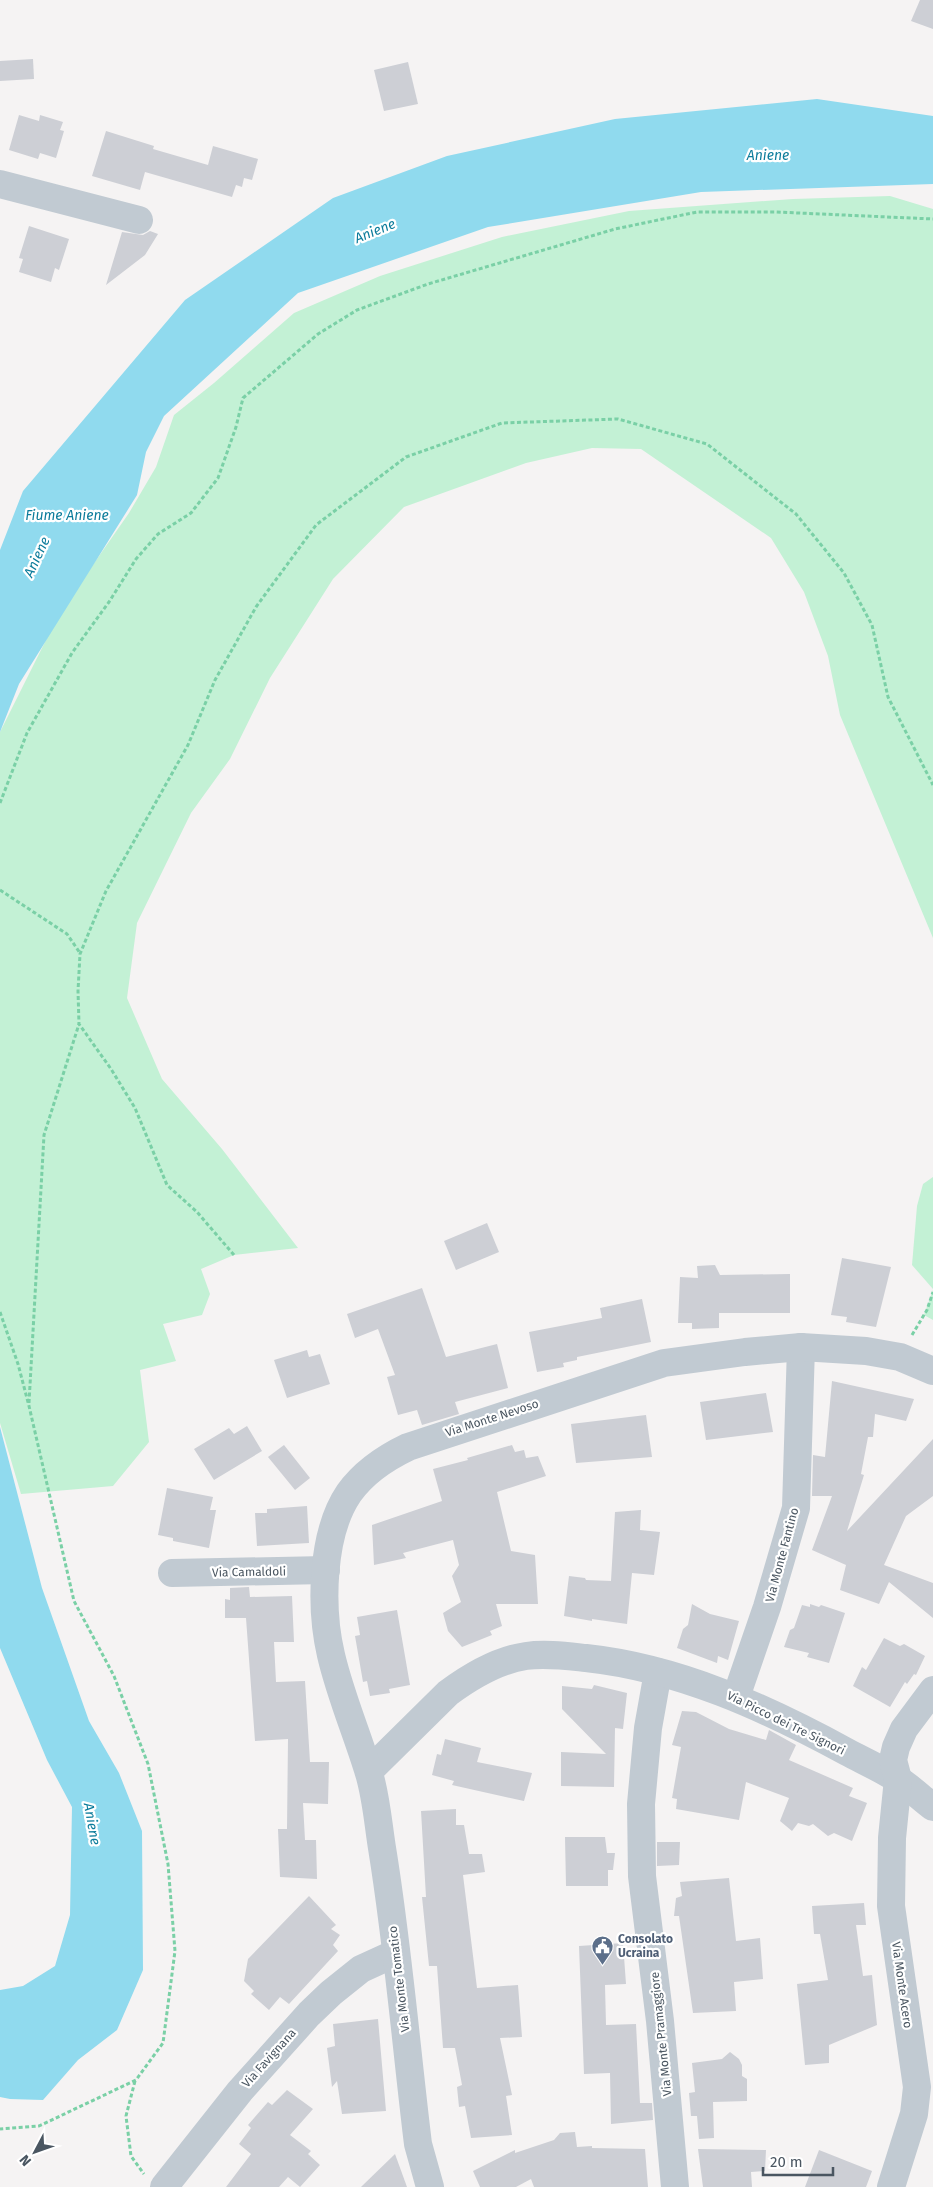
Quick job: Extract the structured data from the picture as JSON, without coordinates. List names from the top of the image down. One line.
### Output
{"streets":{"street":["Via Monte Nevoso","Via Monte Fantino","Via Camaldoli","Via Picco dei Tre Signori","Via Monte Tomatico","Via Monte Acero","Via Monte Pramaggiore","Via Favignana"]},"crossings":[["Via Monte Nevoso","Via Monte Fantino"],["Via Monte Nevoso","Via Camaldoli"],["Via Monte Nevoso","Via Picco dei Tre Signori"],["Via Monte Nevoso","Via Monte Tomatico"],["Via Monte Fantino","Via Picco dei Tre Signori"],["Via Picco dei Tre Signori","Via Monte Tomatico"],["Via Picco dei Tre Signori","Via Monte Acero"],["Via Picco dei Tre Signori","Via Monte Pramaggiore"],["Via Monte Tomatico","Via Favignana"]],"water":["Aniene","Fiume Aniene"],"places":{"public building":["Consolato Ucraina"]},"scale_bar":"20 m","north":"bottom left"}
